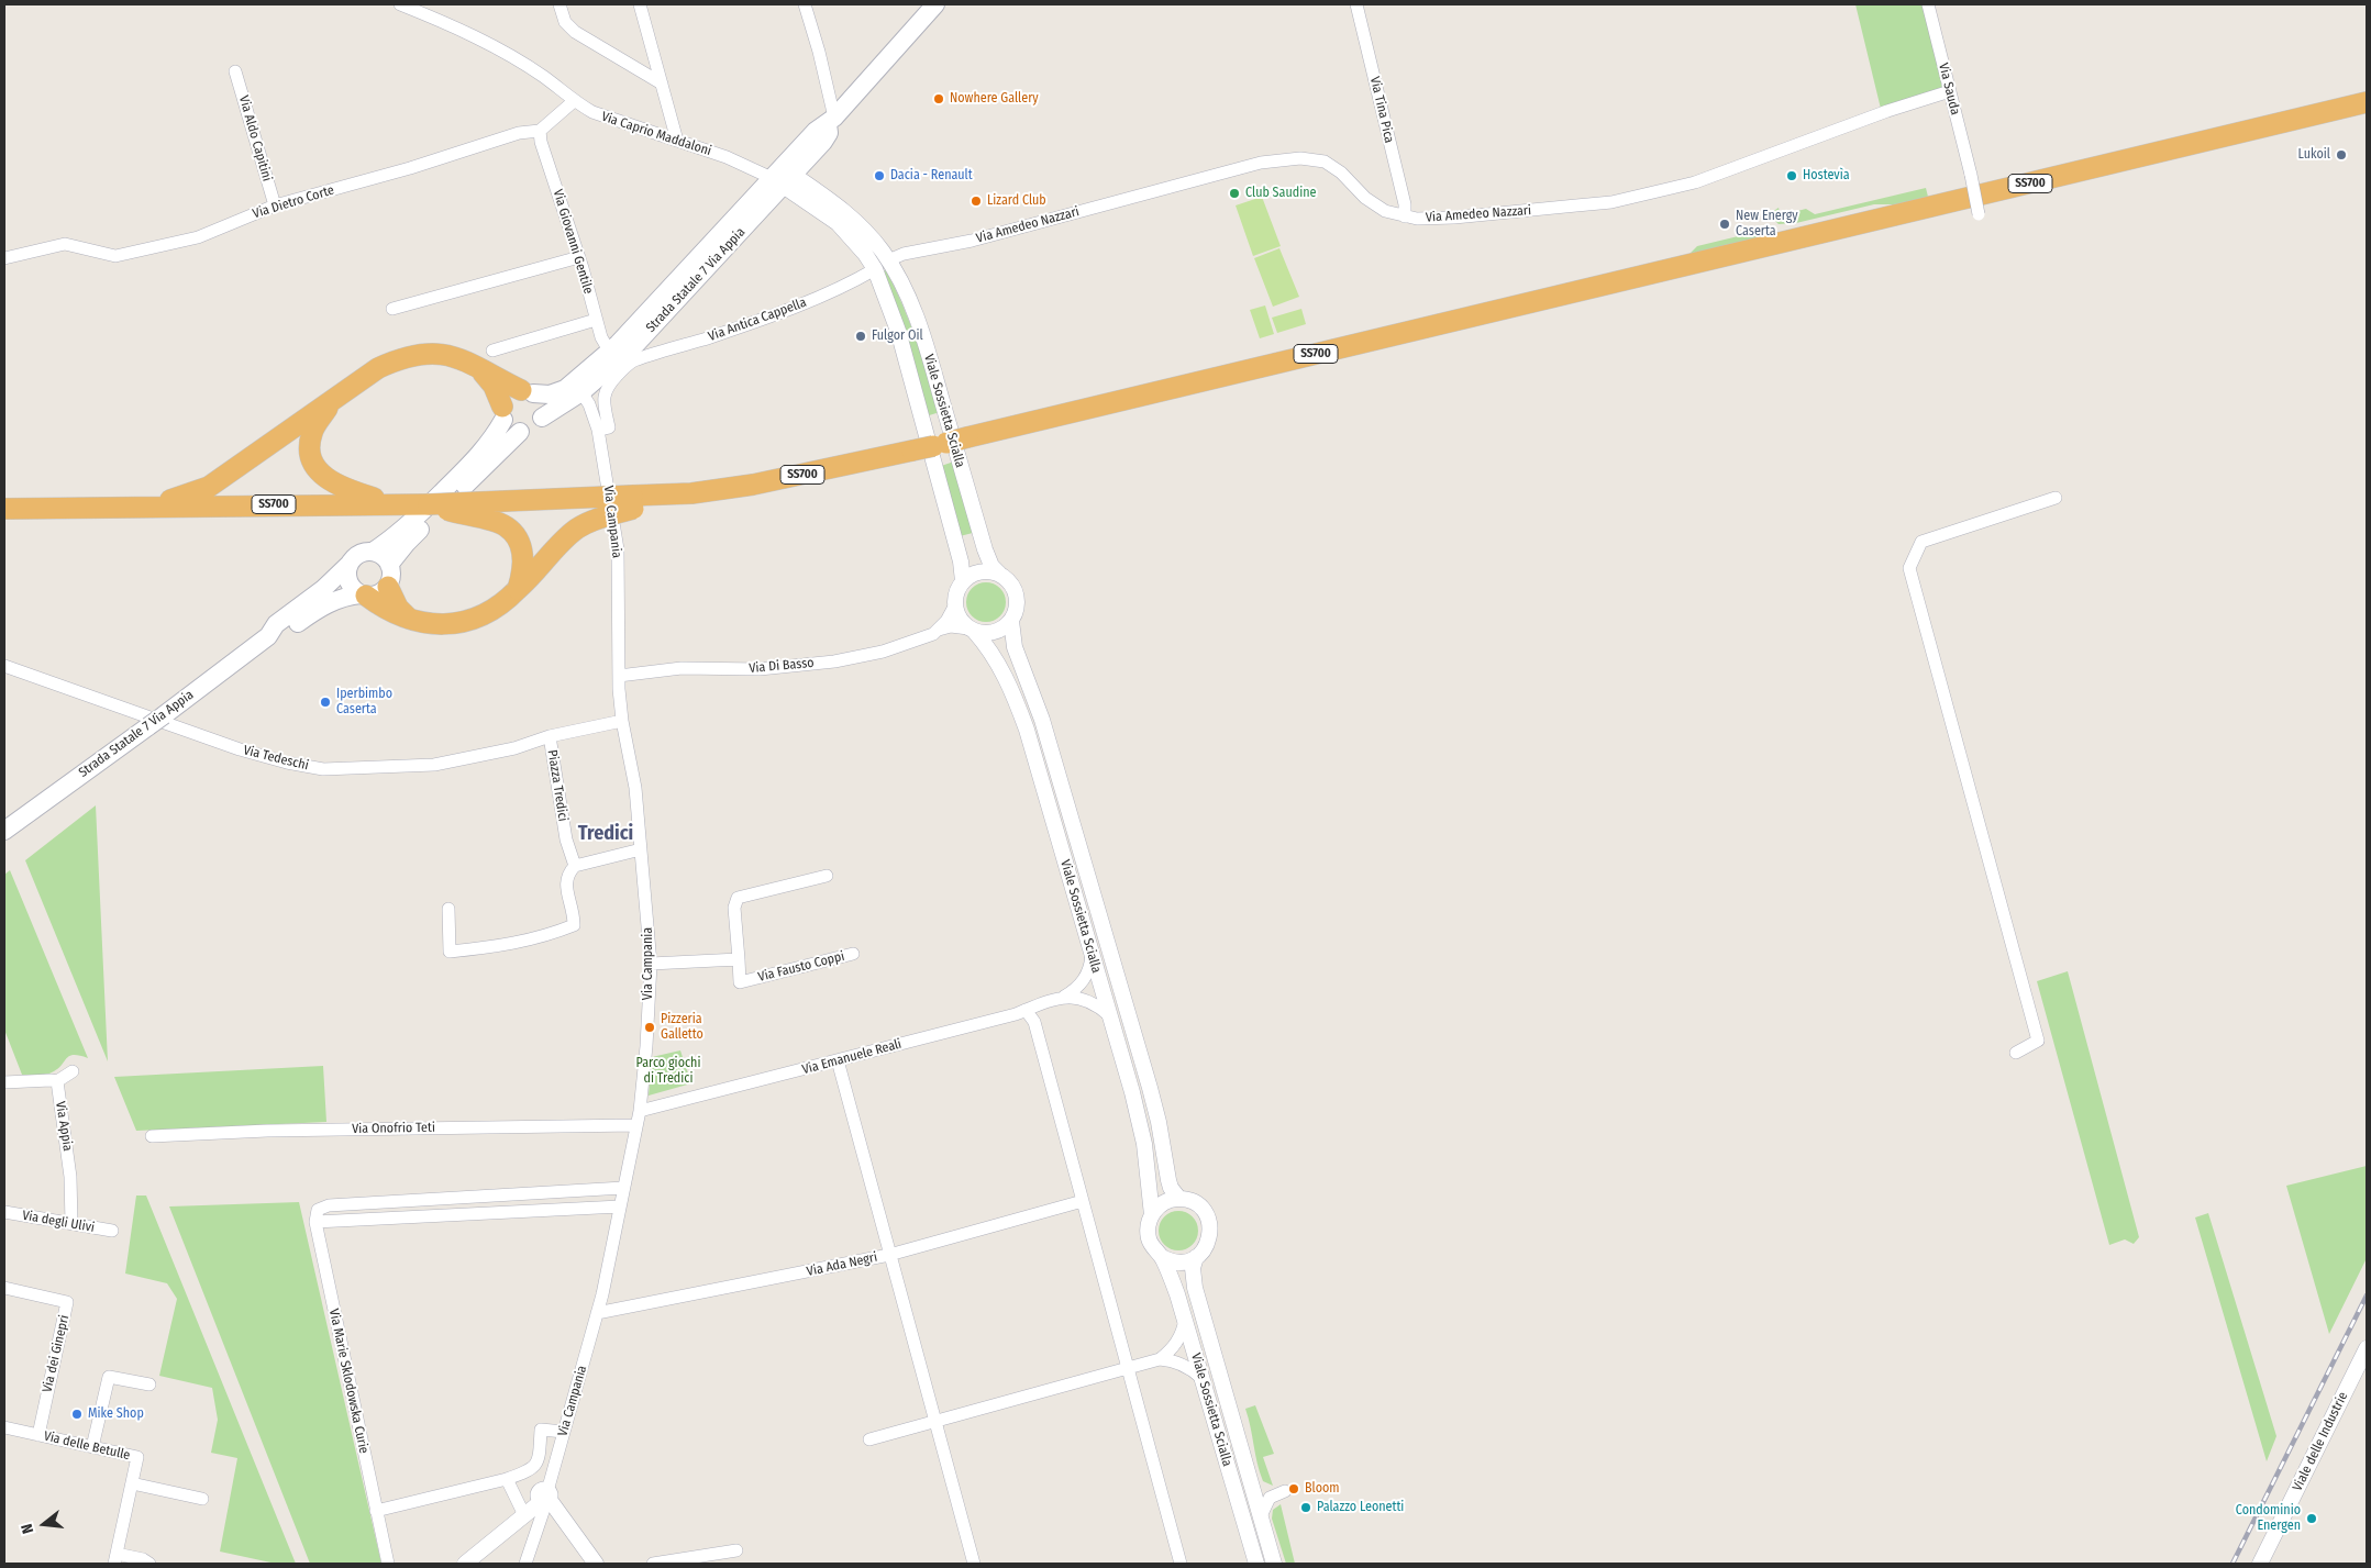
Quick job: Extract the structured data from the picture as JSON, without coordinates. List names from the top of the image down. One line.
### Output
{"streets":{"highway":["SS700"],"main road":["Strada Statale 7 Via Appia"],"street":["Via Sauda","Via Tina Pica","Via Caprio Maddaloni","Via Aldo Capitini","Via Dietro Corte","Via Amedeo Nazzari","Via Giovanni Gentile","Via Antica Cappella","Viale Sossietta Scialla","Via Campania","Via Di Basso","Via Tedeschi","Piazza Tredici","Via Fausto Coppi","Via Emanuele Reali","Via Appia","Via Onofrio Teti","Via degli Ulivi","Via Ada Negri","Via dei Ginepri","Via Marie Sklodowska Curie","Viale delle Industrie","Via delle Betulle"]},"crossings":[["Via Sauda","Via Amedeo Nazzari"],["Via Tina Pica","Via Amedeo Nazzari"],["Via Caprio Maddaloni","Strada Statale 7 Via Appia"],["Via Caprio Maddaloni","Viale Sossietta Scialla"],["Via Aldo Capitini","Via Dietro Corte"],["SS700","Strada Statale 7 Via Appia"],["Via Dietro Corte","Via Giovanni Gentile"],["Via Amedeo Nazzari","Via Antica Cappella"],["Via Amedeo Nazzari","Viale Sossietta Scialla"],["Via Giovanni Gentile","Strada Statale 7 Via Appia"],["Strada Statale 7 Via Appia","Viale Sossietta Scialla"],["Strada Statale 7 Via Appia","Via Campania"],["Via Antica Cappella","Viale Sossietta Scialla"],["Viale Sossietta Scialla","Via Di Basso"],["Viale Sossietta Scialla","Via Emanuele Reali"],["Via Campania","Via Di Basso"],["Via Campania","Via Tedeschi"],["Via Campania","Via Emanuele Reali"],["Via Campania","Via Onofrio Teti"],["Via Campania","Via Ada Negri"],["Via Tedeschi","Piazza Tredici"],["Via Appia","Via degli Ulivi"],["Via dei Ginepri","Via delle Betulle"]],"districts":["Tredici"],"parks":["Parco giochi di Tredici"],"places":["Nowhere Gallery","Lukoil","Dacia - Renault","Hostevìa","Club Saudine","Lizard Club","New Energy Caserta","Fulgor Oil","Iperbimbo Caserta","Pizzeria Galletto","Mike Shop","Bloom","Palazzo Leonetti","Condominio Energen"],"north":"left"}
